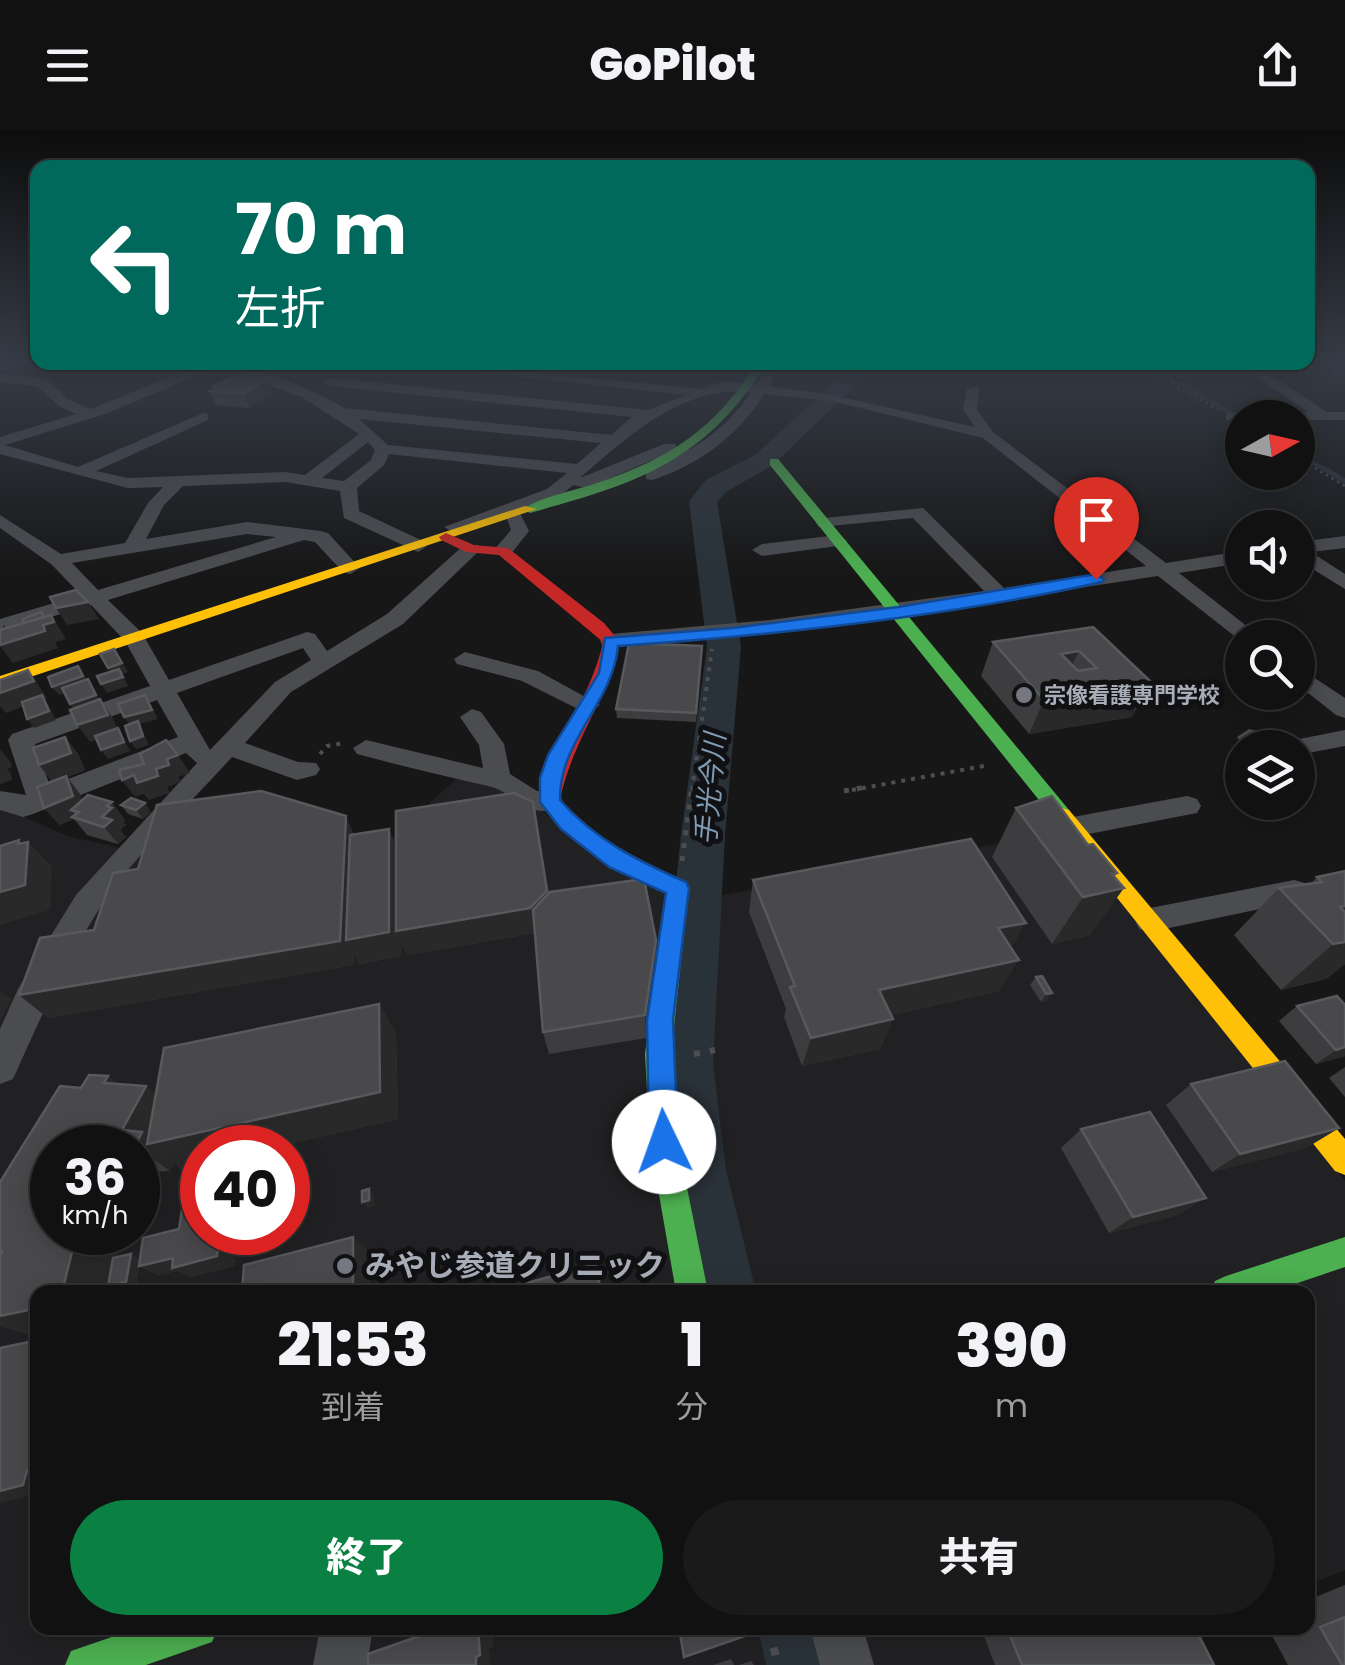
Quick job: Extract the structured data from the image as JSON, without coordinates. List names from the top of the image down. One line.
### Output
{"water":["手光今川"],"places":["宗像看護専門学校","みやじ参道クリニック"],"north":"right","page":{"header":"GoPilot","turn":["70 m","左折"],"speed":"36 km/h","limit":"40","eta":["21:53","到着","1","分","390","m"],"buttons":["終了","共有"]}}
